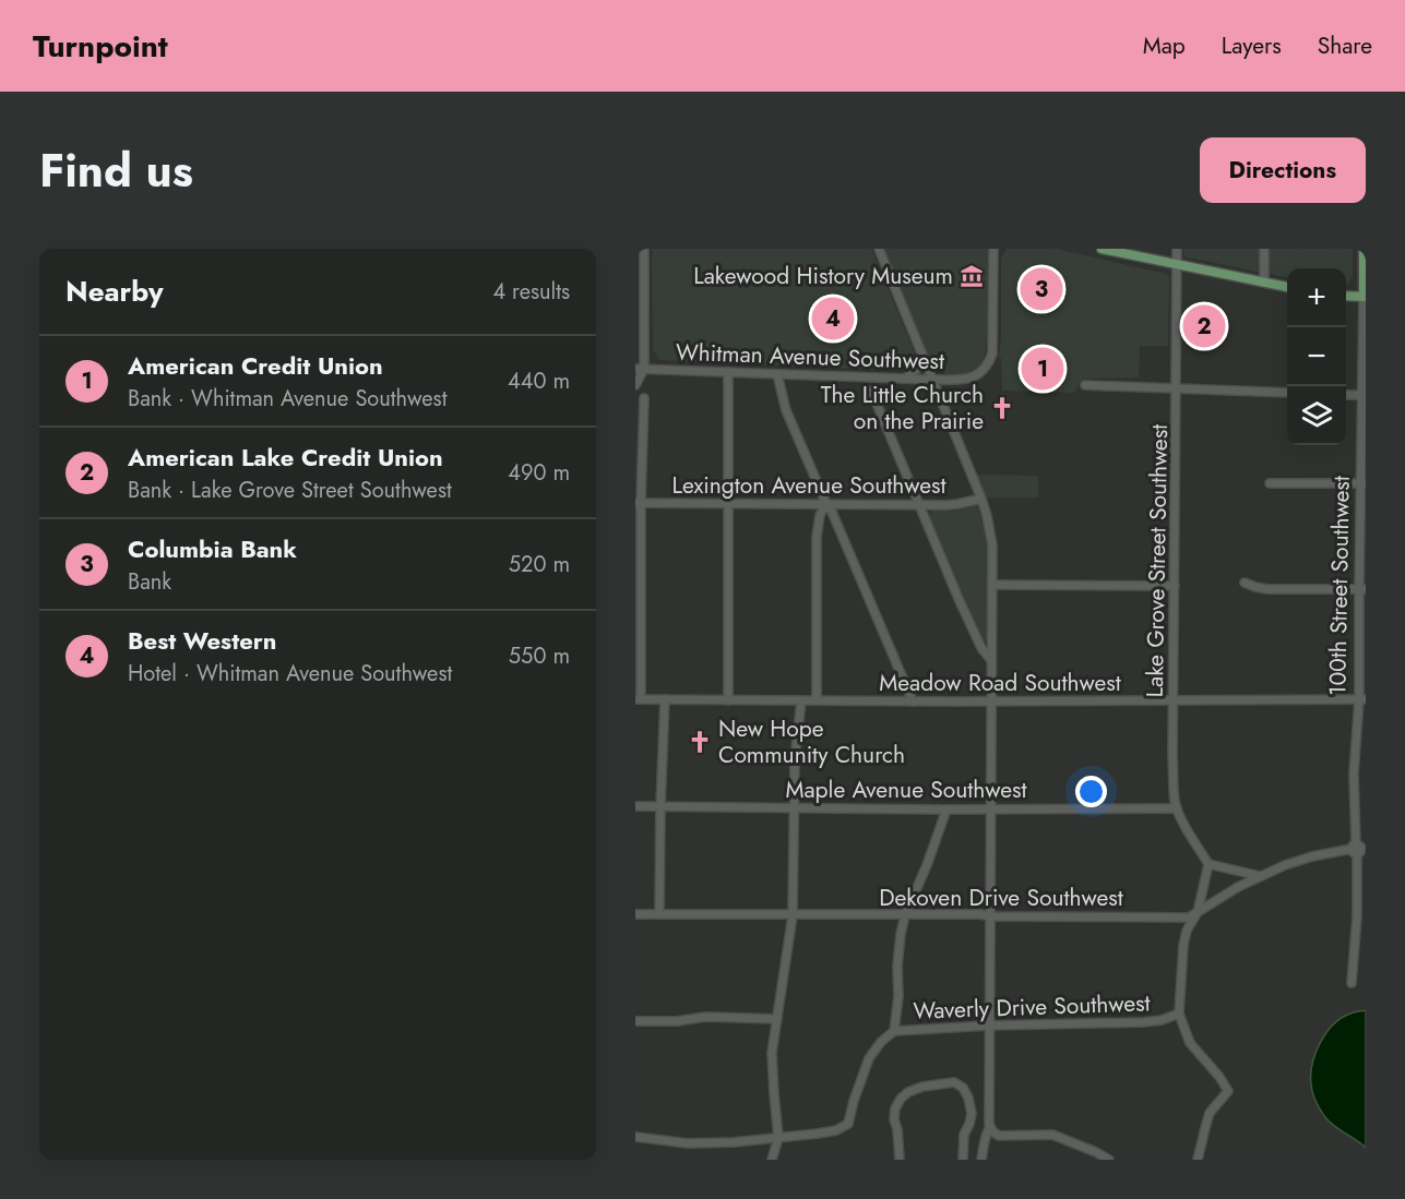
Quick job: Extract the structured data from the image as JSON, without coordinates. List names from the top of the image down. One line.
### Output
{"streets":{"main road":["100th Street Southwest"],"street":["Whitman Avenue Southwest","Lexington Avenue Southwest","Lake Grove Street Southwest","Meadow Road Southwest","Maple Avenue Southwest","Dekoven Drive Southwest","Waverly Drive Southwest"]},"crossings":[["Lake Grove Street Southwest","Meadow Road Southwest"],["Lake Grove Street Southwest","Maple Avenue Southwest"],["100th Street Southwest","Meadow Road Southwest"],["100th Street Southwest","Dekoven Drive Southwest"]],"places":{"museum":["Lakewood History Museum"],"church":["The Little Church on the Prairie","New Hope Community Church"]},"page":{"header":"Turnpoint","nav":["Map","Layers","Share"],"title":"Find us","buttons":"Directions","heading":["Nearby","4 results"],"pins":["3","4","2","1"],"map_buttons":["+","−"],"list":[{"mark":"1","name":"American Credit Union","note":"Bank · Whitman Avenue Southwest","value":"440 m"},{"mark":"2","name":"American Lake Credit Union","note":"Bank · Lake Grove Street Southwest","value":"490 m"},{"mark":"3","name":"Columbia Bank","note":"Bank","value":"520 m"},{"mark":"4","name":"Best Western","note":"Hotel · Whitman Avenue Southwest","value":"550 m"}]}}
